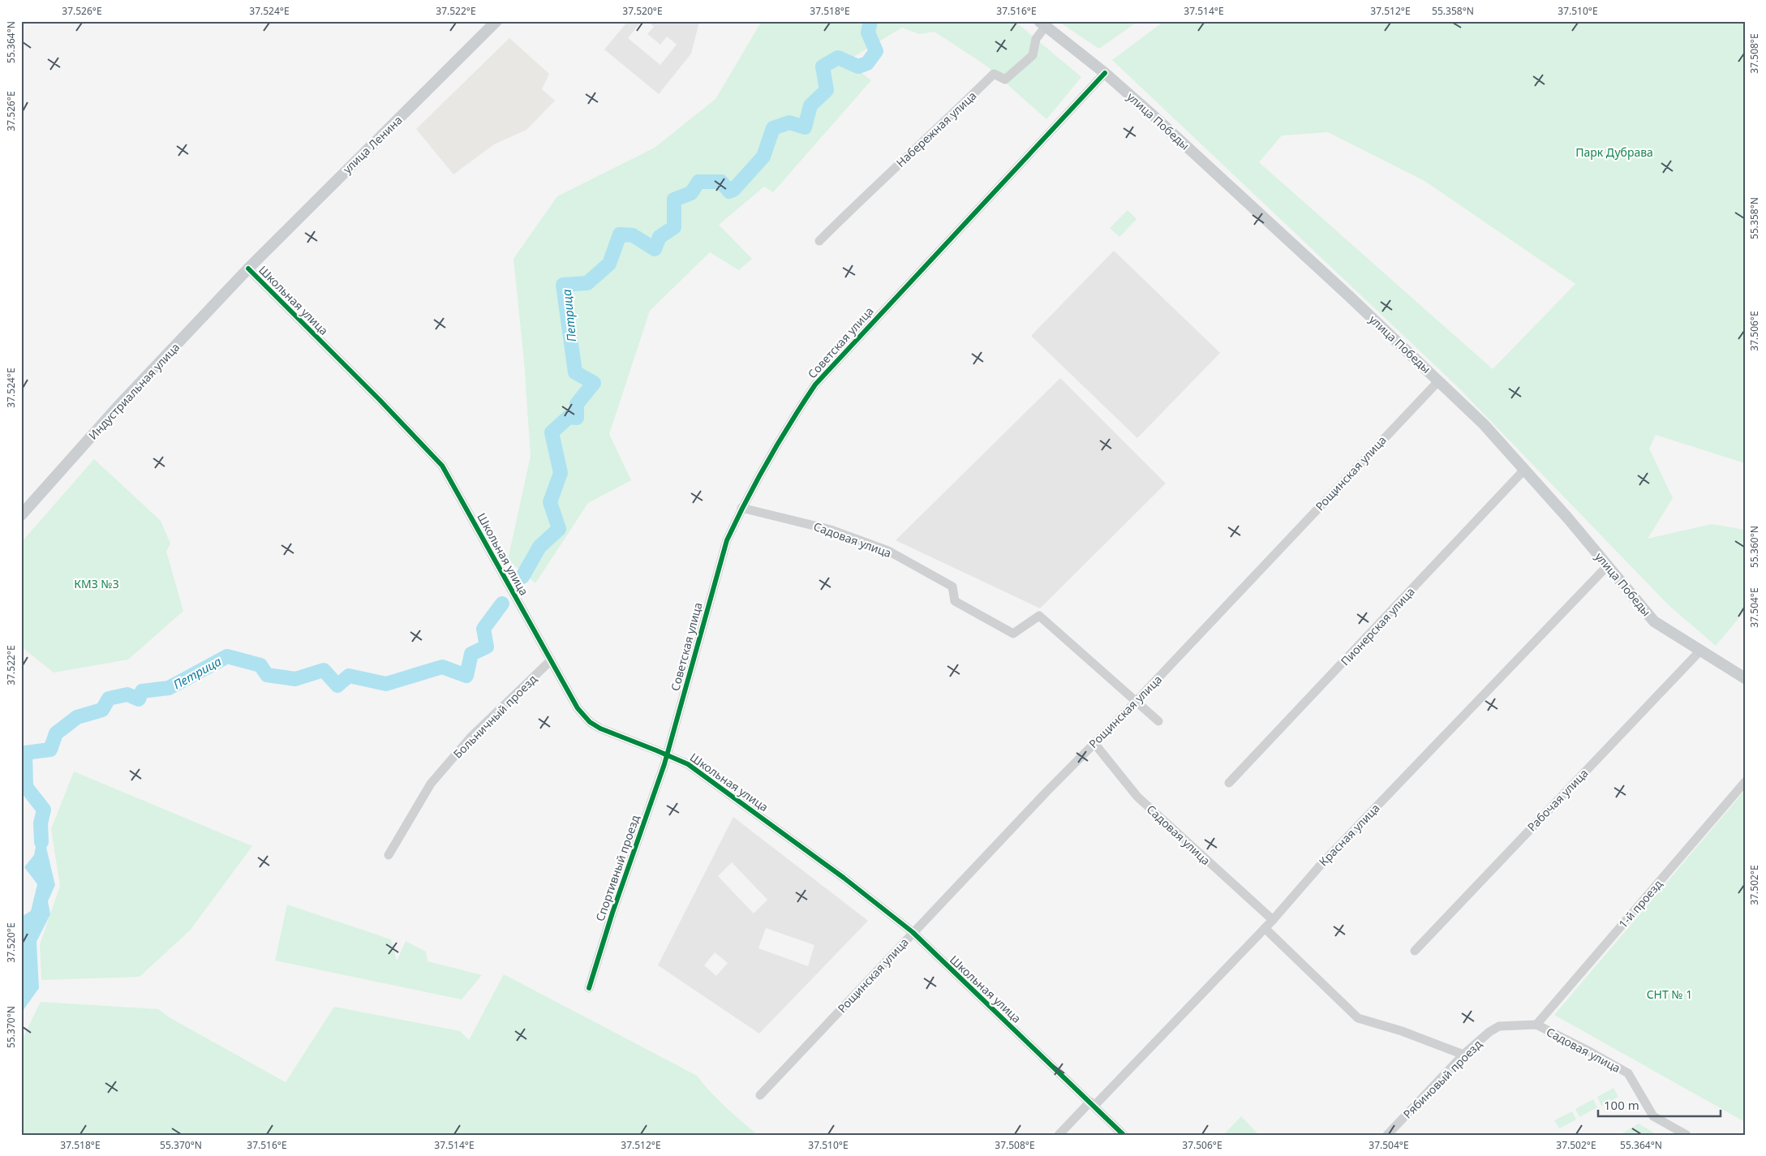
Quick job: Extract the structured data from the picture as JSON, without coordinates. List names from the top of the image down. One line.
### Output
{"streets":{"main road":["улица Победы","улица Ленина","Индустриальная улица"],"street":["Набережная улица","Школьная улица","Советская улица","Рощинская улица","Садовая улица","Пионерская улица","Больничный проезд","Рабочая улица","Красная улица","Спортивный проезд","1-й проезд","Рябиновый проезд"]},"crossings":[["улица Победы","Набережная улица"],["улица Победы","Советская улица"],["улица Победы","Рощинская улица"],["улица Победы","Пионерская улица"],["улица Победы","Рабочая улица"],["улица Победы","Красная улица"],["улица Ленина","Школьная улица"],["улица Ленина","Индустриальная улица"],["Школьная улица","Советская улица"],["Школьная улица","Индустриальная улица"],["Школьная улица","Рощинская улица"],["Школьная улица","Больничный проезд"],["Школьная улица","Красная улица"],["Школьная улица","Спортивный проезд"],["Советская улица","Садовая улица"],["Советская улица","Спортивный проезд"],["Рощинская улица","Садовая улица"],["Садовая улица","Красная улица"],["Садовая улица","1-й проезд"],["Садовая улица","Рябиновый проезд"]],"water":["Петрица"],"parks":["Парк Дубрава","КМЗ №3","СНТ № 1"],"scale_bar":"100 m","coordinates":["37.526°E","37.524°E","37.522°E","37.520°E","37.518°E","37.516°E","37.514°E","37.512°E","55.358°N","37.510°E","55.364°N","37.508°E","37.506°E","55.360°N","37.504°E","37.502°E","55.370°N"]}
